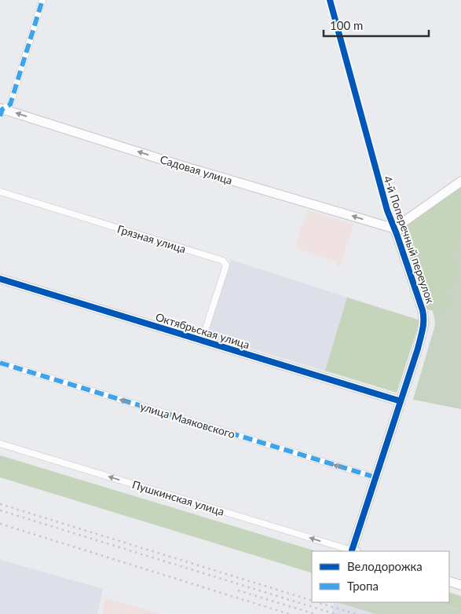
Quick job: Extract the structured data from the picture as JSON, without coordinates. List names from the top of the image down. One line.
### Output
{"streets":{"street":["Садовая улица","Грязная улица","4-й Поперечный переулок","Октябрьская улица","улица Маяковского","Пушкинская улица"]},"crossings":[["Садовая улица","4-й Поперечный переулок"],["Грязная улица","Октябрьская улица"],["4-й Поперечный переулок","Октябрьская улица"],["4-й Поперечный переулок","улица Маяковского"],["4-й Поперечный переулок","Пушкинская улица"]],"one_way":["Садовая улица","улица Маяковского","Пушкинская улица"],"legend":["Велодорожка","Тропа"],"scale_bar":"100 m"}
